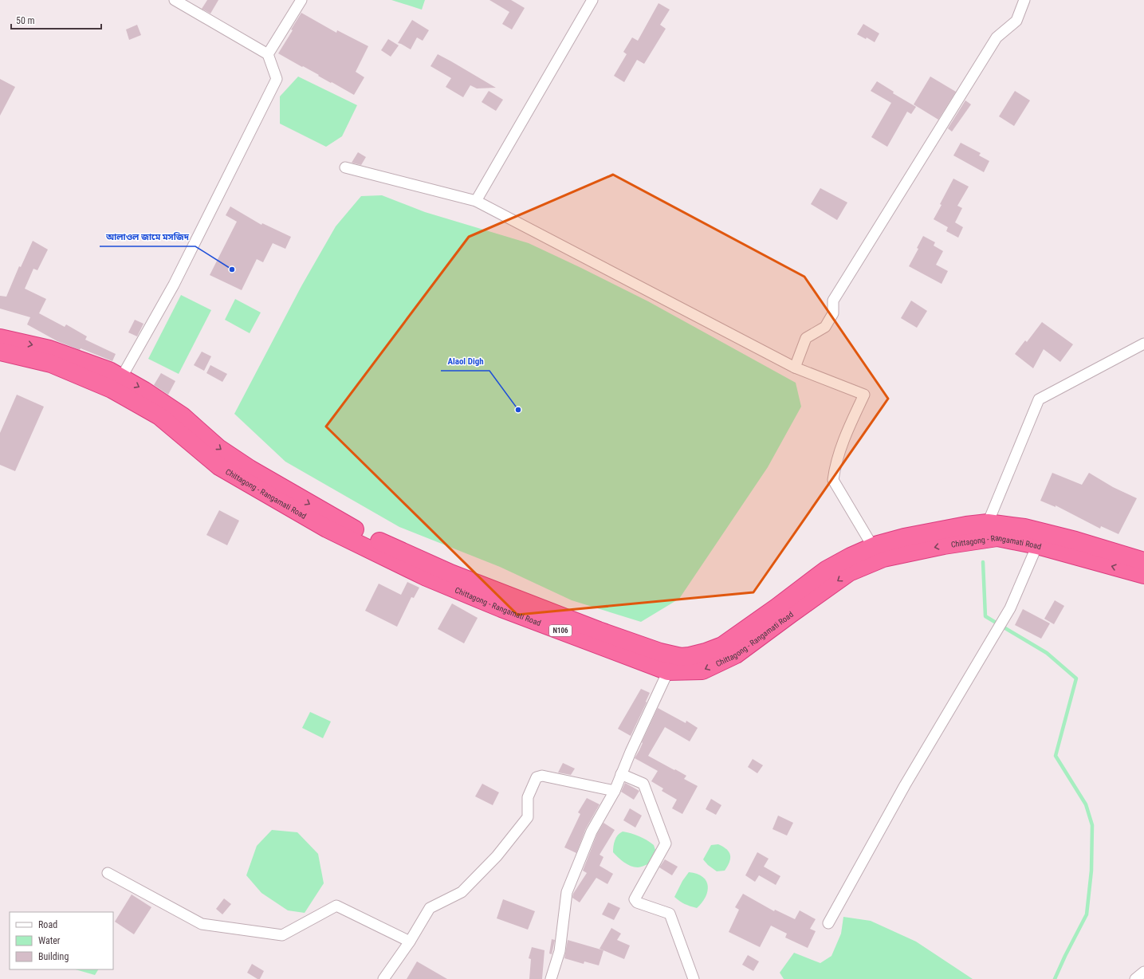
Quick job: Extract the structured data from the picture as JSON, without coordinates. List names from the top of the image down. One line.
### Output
{"streets":{"highway":["Chittagong - Rangamati Road","N106"]},"places":["আলাওল জামে মসজিদ","Alaol Digh"],"legend":["Road","Water","Building"],"scale_bar":"50 m"}
